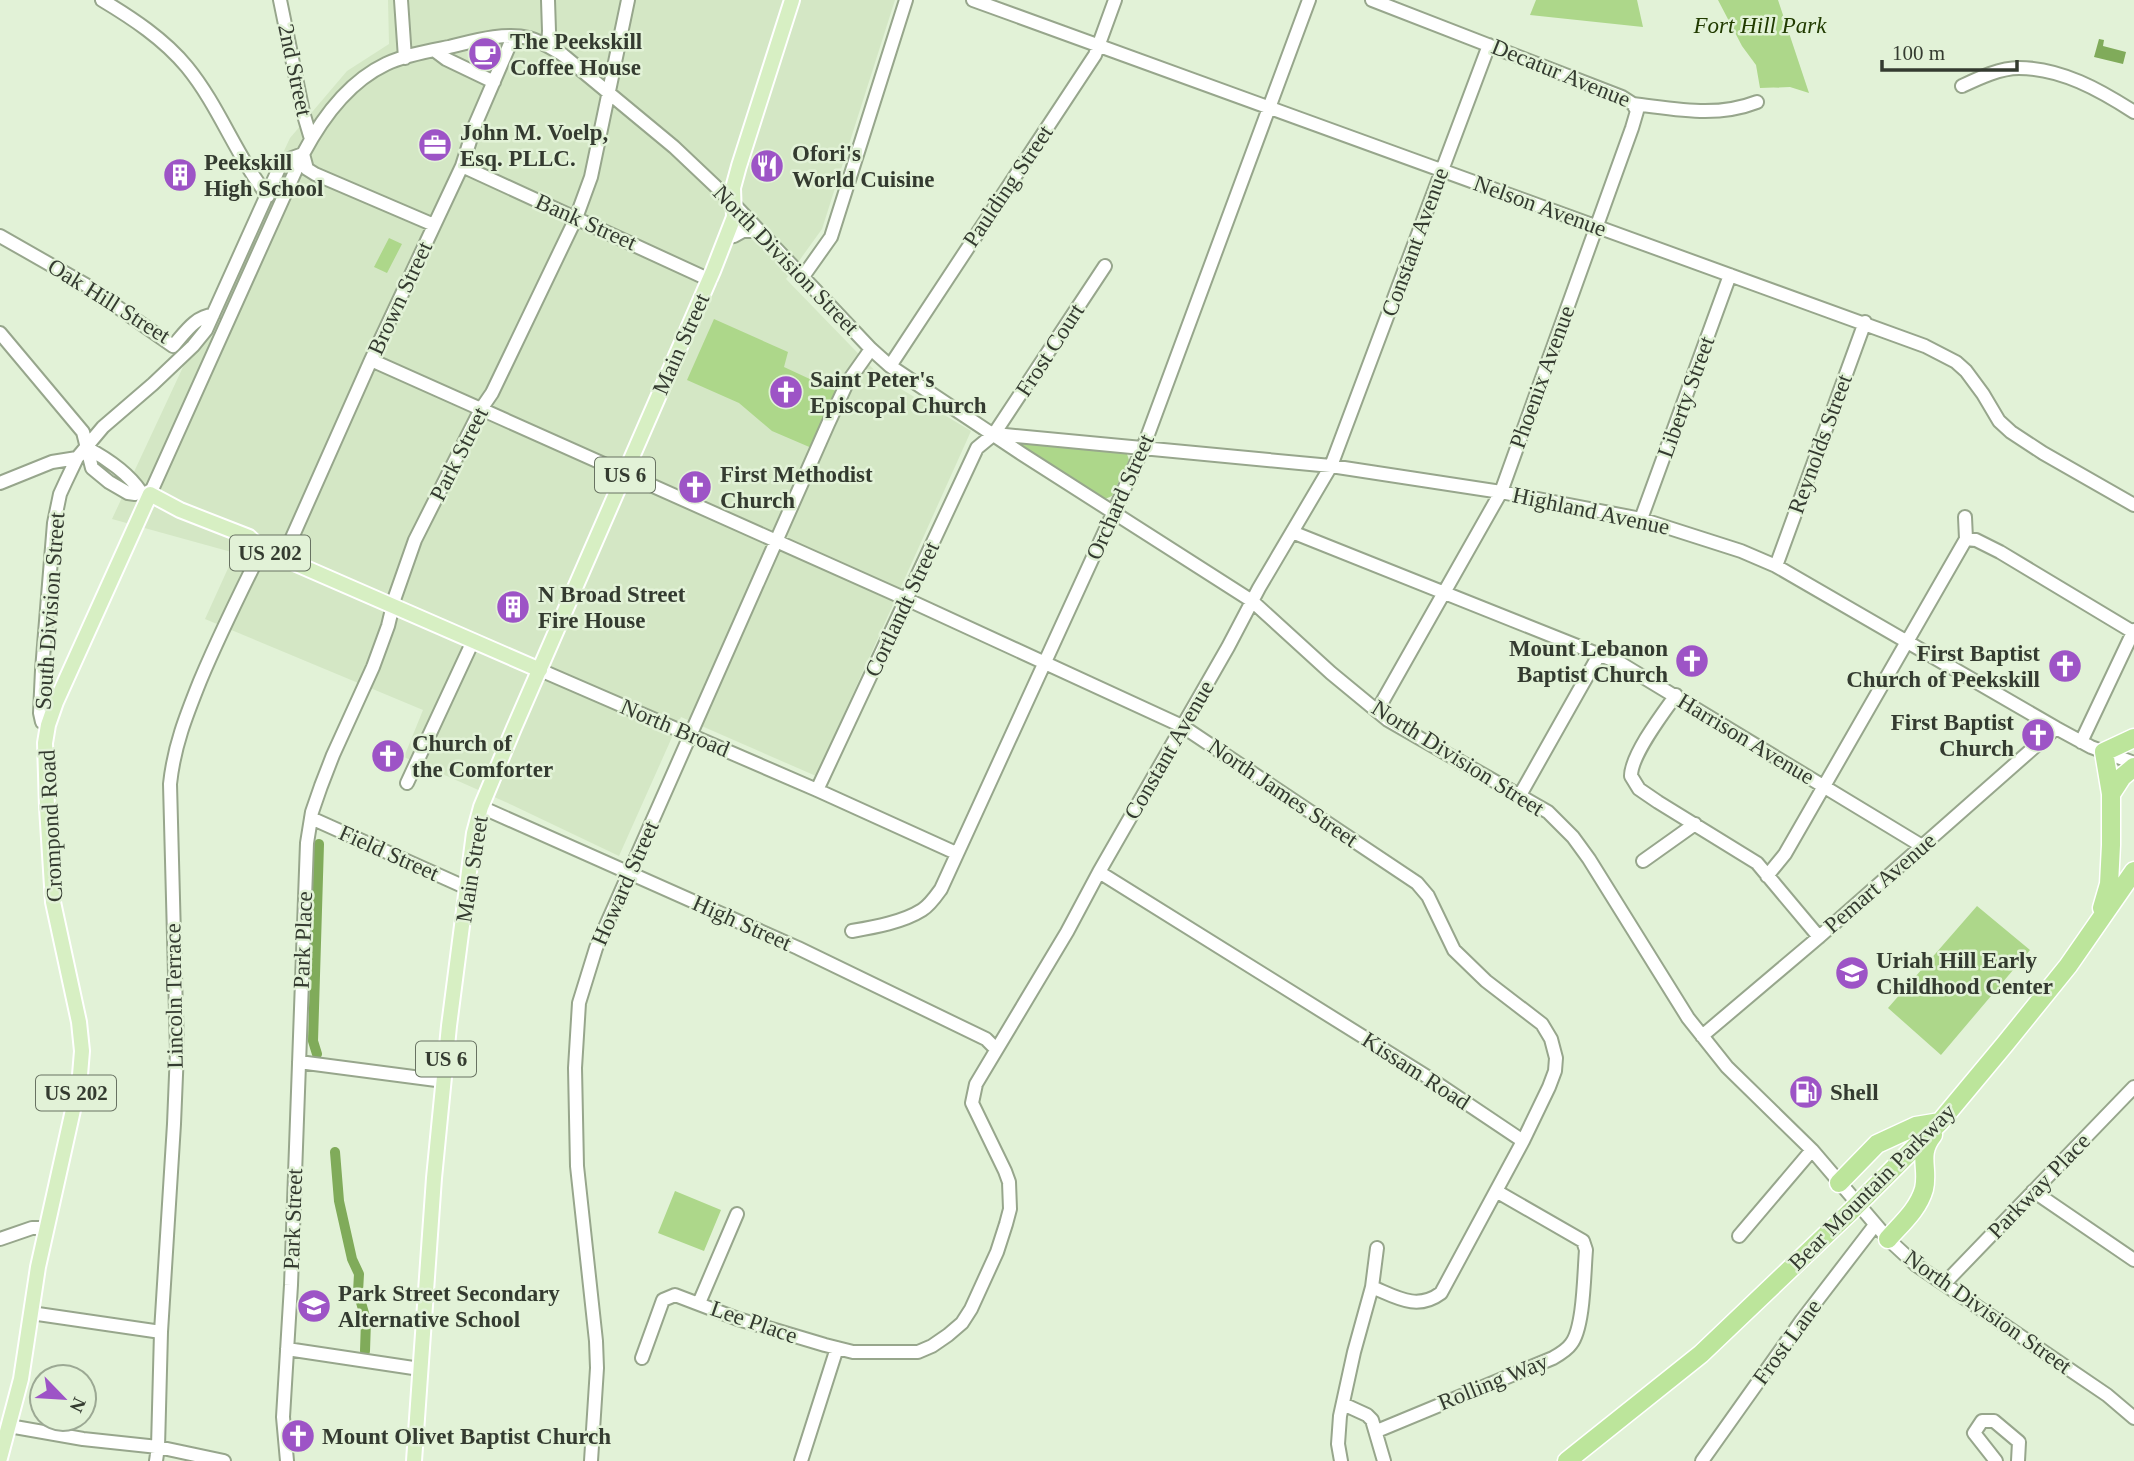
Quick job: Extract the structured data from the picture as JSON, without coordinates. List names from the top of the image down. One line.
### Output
{"streets":{"highway":["Bear Mountain Parkway"],"main road":["Main Street","US 6","US 202","North Broad","Crompond Road"],"street":["2nd Street","Decatur Avenue","Paulding Street","Nelson Avenue","Bank Street","Constant Avenue","North Division Street","Brown Street","Oak Hill Street","Frost Court","Phoenix Avenue","Liberty Street","Reynolds Street","Park Street","Orchard Street","Highland Avenue","Cortlandt Street","South Division Street","Harrison Avenue","North James Street","Field Street","Howard Street","Pemart Avenue","High Street","Park Place","Lincoln Terrace","Kissam Road","Parkway Place","Lee Place","Frost Lane","Rolling Way"]},"crossings":[["2nd Street","South Division Street"],["Decatur Avenue","Constant Avenue"],["Decatur Avenue","Phoenix Avenue"],["Paulding Street","Nelson Avenue"],["Paulding Street","North Division Street"],["Nelson Avenue","Constant Avenue"],["Nelson Avenue","Phoenix Avenue"],["Nelson Avenue","Liberty Street"],["Nelson Avenue","Reynolds Street"],["Nelson Avenue","Orchard Street"],["Bank Street","Brown Street"],["Bank Street","Main Street"],["Bank Street","Park Street"],["Constant Avenue","North Division Street"],["Constant Avenue","Highland Avenue"],["Constant Avenue","Harrison Avenue"],["Constant Avenue","North James Street"],["Constant Avenue","High Street"],["Constant Avenue","Kissam Road"],["Constant Avenue","Lee Place"],["North Division Street","Main Street"],["North Division Street","Frost Court"],["North Division Street","Phoenix Avenue"],["North Division Street","Park Street"],["North Division Street","Orchard Street"],["North Division Street","Highland Avenue"],["North Division Street","Cortlandt Street"],["North Division Street","South Division Street"],["North Division Street","Howard Street"],["North Division Street","Pemart Avenue"],["North Division Street","Parkway Place"],["North Division Street","Frost Lane"],["Brown Street","US 202"],["Brown Street","South Division Street"],["Brown Street","North James Street"],["Oak Hill Street","South Division Street"],["Main Street","North Broad"],["Main Street","North James Street"],["Main Street","Field Street"],["Main Street","High Street"],["Frost Court","Highland Avenue"],["Frost Court","Cortlandt Street"],["Phoenix Avenue","Highland Avenue"],["Phoenix Avenue","Harrison Avenue"],["Liberty Street","Highland Avenue"],["Reynolds Street","Highland Avenue"],["Park Street","US 202"],["Park Street","South Division Street"],["Park Street","North Broad"],["Park Street","North James Street"],["Park Street","Field Street"],["Park Street","Park Place"],["Orchard Street","Highland Avenue"],["Orchard Street","North Broad"],["Orchard Street","North James Street"],["Highland Avenue","Cortlandt Street"],["Highland Avenue","Pemart Avenue"],["US 202","North Broad"],["US 202","Crompond Road"],["US 202","Lincoln Terrace"],["Cortlandt Street","North Broad"],["Cortlandt Street","North James Street"],["South Division Street","Crompond Road"],["North Broad","Howard Street"],["Harrison Avenue","Pemart Avenue"],["North James Street","Howard Street"],["North James Street","Kissam Road"],["Field Street","Park Place"],["Howard Street","High Street"]],"parks":["Fort Hill Park"],"places":{"cafe":["The Peekskill Coffee House"],"office":["John M. Voelp, Esq. PLLC."],"restaurant":["Ofori's World Cuisine"],"building":["Peekskill High School","N Broad Street Fire House"],"church":["Saint Peter's Episcopal Church","First Methodist Church","Mount Lebanon Baptist Church","First Baptist Church of Peekskill","First Baptist Church","Church of the Comforter","Mount Olivet Baptist Church"],"school or university":["Uriah Hill Early Childhood Center","Park Street Secondary Alternative School"],"fuel station":["Shell"]},"scale_bar":"100 m","north":"bottom right"}
